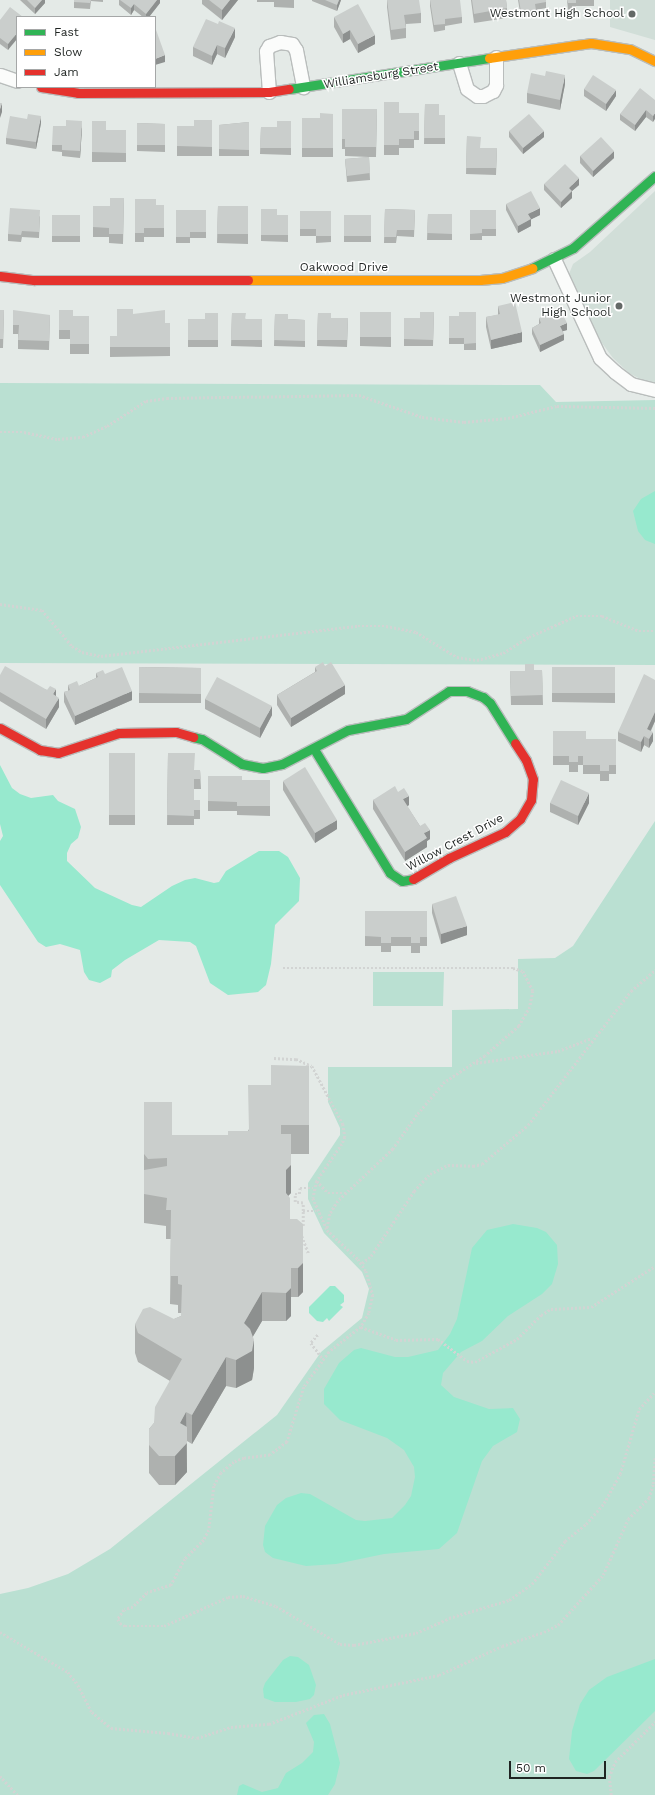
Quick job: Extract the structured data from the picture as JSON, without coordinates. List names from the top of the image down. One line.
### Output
{"streets":{"street":["Williamsburg Street","Oakwood Drive","Willow Crest Drive"]},"places":["Westmont High School","Westmont Junior High School"],"legend":["Fast","Slow","Jam"],"scale_bar":"50 m"}
